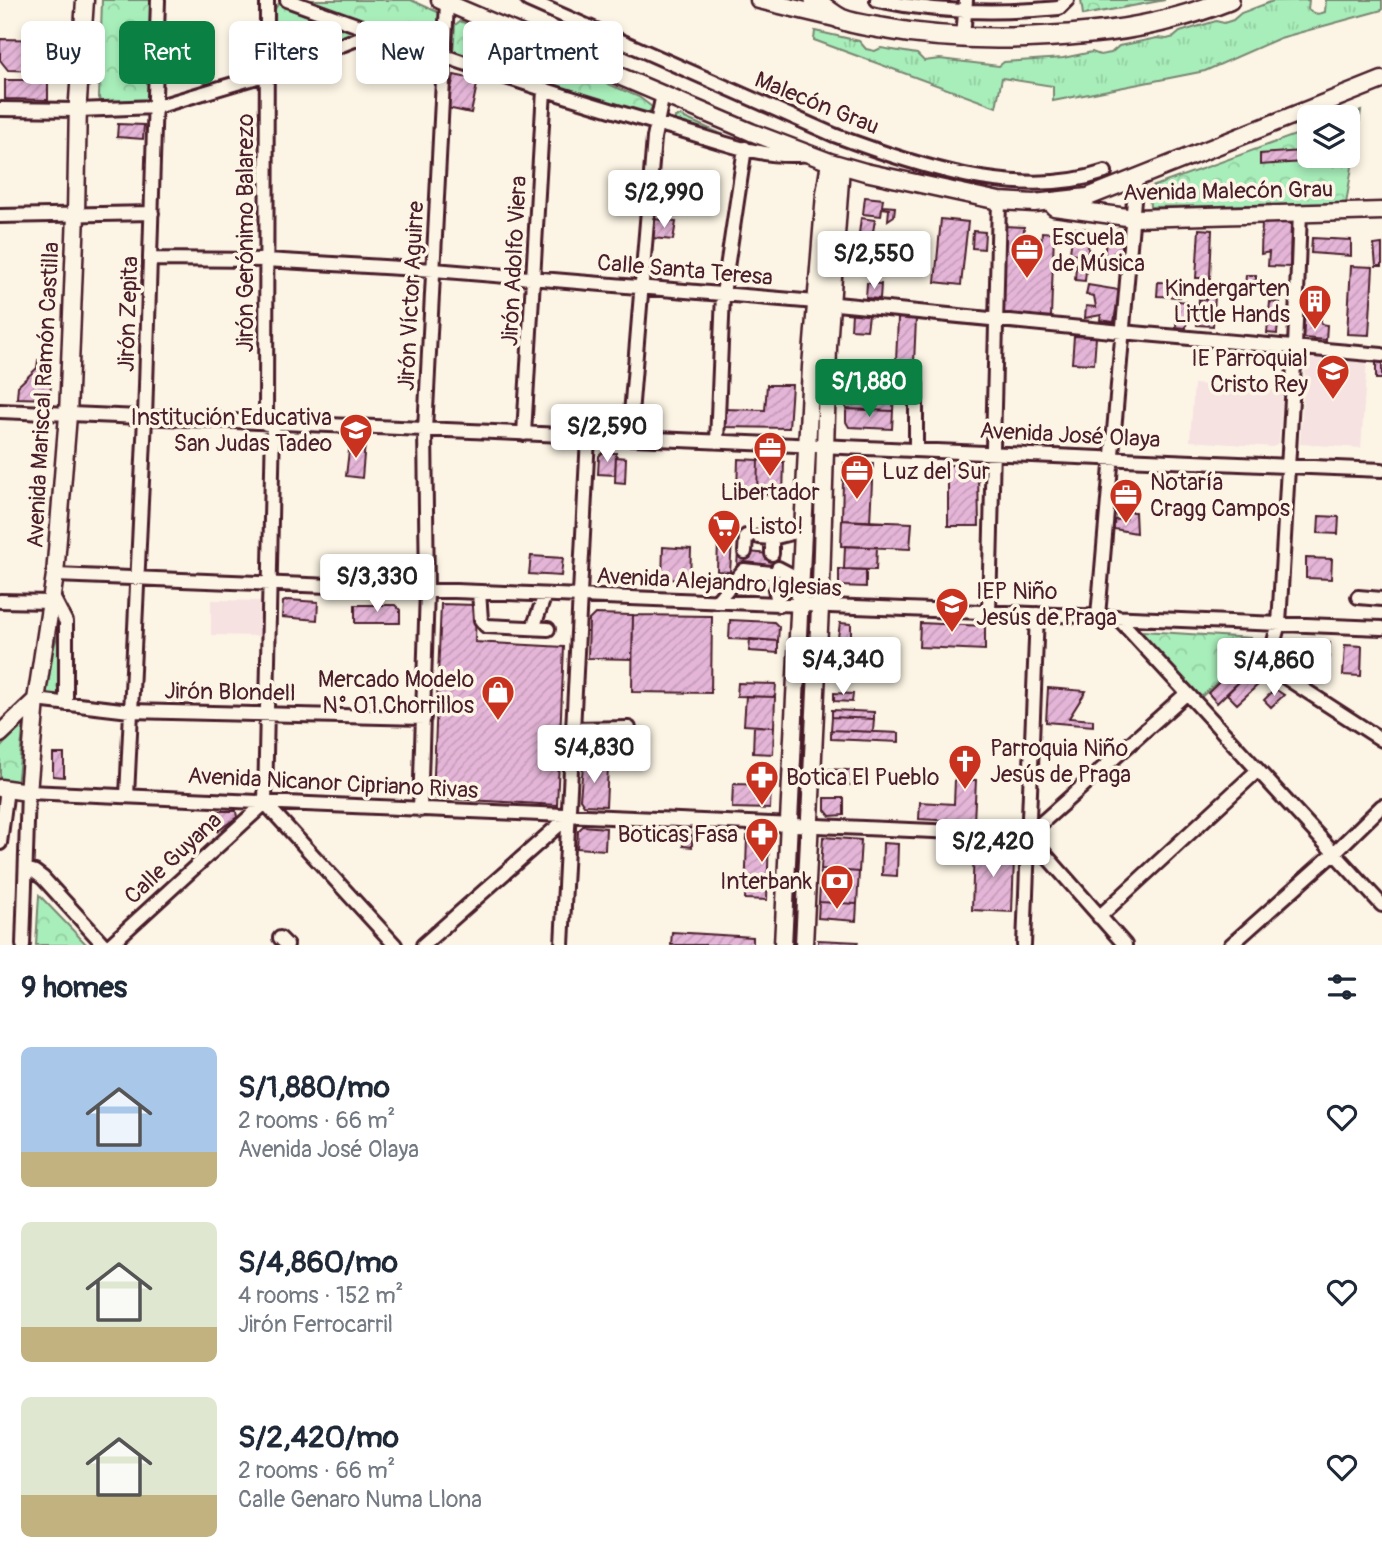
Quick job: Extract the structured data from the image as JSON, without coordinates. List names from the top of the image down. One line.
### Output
{"streets":{"main road":["Avenida Malecón Grau","Avenida Mariscal Ramón Castilla","Avenida Nicanor Cipriano Rivas"],"street":["Malecón Grau","Jirón Gerónimo Balarezo","Jirón Adolfo Viera","Calle Santa Teresa","Jirón Víctor Aguirre","Jirón Zepita","Avenida José Olaya","Avenida Alejandro Iglesias","Jirón Blondell","Calle Guyana"]},"crossings":[["Jirón Gerónimo Balarezo","Calle Santa Teresa"],["Jirón Gerónimo Balarezo","Avenida José Olaya"],["Jirón Gerónimo Balarezo","Avenida Alejandro Iglesias"],["Jirón Gerónimo Balarezo","Jirón Blondell"],["Jirón Gerónimo Balarezo","Avenida Nicanor Cipriano Rivas"],["Jirón Gerónimo Balarezo","Calle Guyana"],["Jirón Adolfo Viera","Calle Santa Teresa"],["Jirón Adolfo Viera","Avenida José Olaya"],["Calle Santa Teresa","Jirón Víctor Aguirre"],["Calle Santa Teresa","Jirón Zepita"],["Jirón Víctor Aguirre","Avenida José Olaya"],["Jirón Víctor Aguirre","Avenida Alejandro Iglesias"],["Jirón Víctor Aguirre","Jirón Blondell"],["Jirón Víctor Aguirre","Avenida Nicanor Cipriano Rivas"],["Jirón Zepita","Avenida José Olaya"],["Jirón Zepita","Avenida Alejandro Iglesias"],["Jirón Zepita","Jirón Blondell"],["Jirón Zepita","Avenida Nicanor Cipriano Rivas"],["Avenida Mariscal Ramón Castilla","Avenida José Olaya"],["Avenida Mariscal Ramón Castilla","Avenida Alejandro Iglesias"],["Avenida Mariscal Ramón Castilla","Jirón Blondell"],["Avenida Mariscal Ramón Castilla","Avenida Nicanor Cipriano Rivas"],["Avenida Nicanor Cipriano Rivas","Calle Guyana"]],"places":{"office":["Escuela de Música","Libertador","Luz del Sur","Notaría Cragg Campos"],"building":["Kindergarten Little Hands"],"school or university":["IE Parroquial Cristo Rey","Institución Educativa San Judas Tadeo","IEP Niño Jesús de Praga"],"supermarket":["Listo!"],"shop":["Mercado Modelo N° 01 Chorrillos"],"church":["Parroquia Niño Jesús de Praga"],"pharmacy":["Botica El Pueblo","Boticas Fasa"],"bank":["Interbank"]},"page":{"chip":["Buy","Rent","Filters","New","Apartment"],"price":["S/2,990","S/2,550","S/1,880","S/2,590","S/3,330","S/4,340","S/4,860","S/4,830","S/2,420"],"heading":"9 homes","list":[{"name":"S/1,880/mo","note":"2 rooms · 66 m² · Avenida José Olaya"},{"name":"S/4,860/mo","note":"4 rooms · 152 m² · Jirón Ferrocarril"},{"name":"S/2,420/mo","note":"2 rooms · 66 m² · Calle Genaro Numa Llona"}]}}
